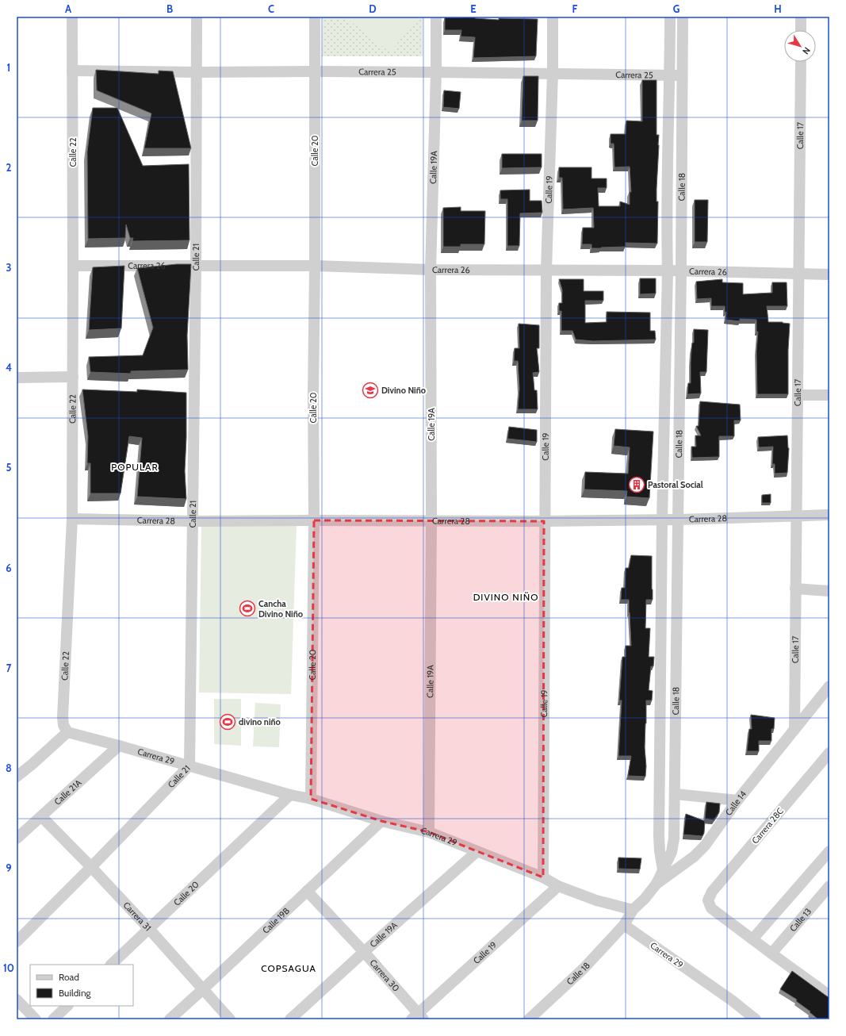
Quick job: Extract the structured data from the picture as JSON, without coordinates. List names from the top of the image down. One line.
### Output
{"streets":{"street":["Carrera 25","Calle 17","Calle 20","Calle 22","Calle 19A","Calle 18","Calle 19","Calle 21","Carrera 26","Carrera 28","Carrera 29","Calle 21A","Calle 14","Carrera 28C","Carrera 31","Calle 19B","Calle 13","Carrera 30"]},"crossings":[["Carrera 25","Calle 20"],["Carrera 25","Calle 22"],["Carrera 25","Calle 19A"],["Carrera 25","Calle 18"],["Carrera 25","Calle 19"],["Carrera 25","Calle 21"],["Calle 17","Carrera 26"],["Calle 17","Carrera 28"],["Calle 17","Calle 14"],["Calle 20","Carrera 26"],["Calle 20","Carrera 28"],["Calle 20","Carrera 29"],["Calle 20","Carrera 31"],["Calle 22","Carrera 26"],["Calle 22","Carrera 28"],["Calle 22","Carrera 29"],["Calle 19A","Carrera 26"],["Calle 19A","Carrera 28"],["Calle 19A","Carrera 29"],["Calle 19A","Carrera 30"],["Calle 18","Carrera 26"],["Calle 18","Carrera 28"],["Calle 18","Carrera 29"],["Calle 18","Calle 14"],["Calle 19","Carrera 26"],["Calle 19","Carrera 28"],["Calle 19","Carrera 29"],["Calle 19","Carrera 30"],["Calle 21","Carrera 26"],["Calle 21","Carrera 28"],["Calle 21","Carrera 29"],["Calle 21","Carrera 31"],["Carrera 29","Calle 21A"],["Carrera 29","Calle 14"],["Carrera 29","Calle 19B"],["Calle 21A","Carrera 31"],["Carrera 31","Calle 19B"],["Calle 19B","Carrera 30"]],"districts":["POPULAR","DIVINO NIÑO","COPSAGUA"],"places":{"school or university":["Divino Niño"],"building":["Pastoral Social"],"sports":["Cancha Divino Niño","divino niño"]},"legend":["Road","Building"],"north":"bottom right","grid":{"columns":["A","B","C","D","E","F","G","H"],"rows":["1","2","3","4","5","6","7","8","9","10"]}}
